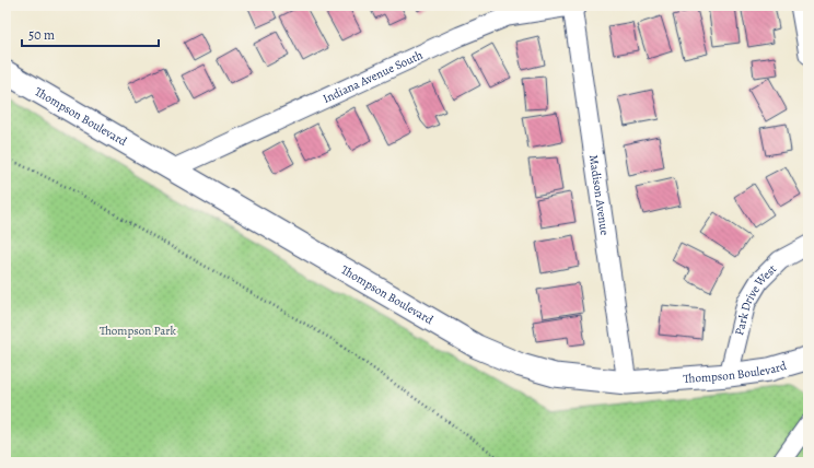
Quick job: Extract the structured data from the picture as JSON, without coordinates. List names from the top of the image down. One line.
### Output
{"streets":{"street":["Indiana Avenue South","Thompson Boulevard","Madison Avenue","Park Drive West"]},"crossings":[["Indiana Avenue South","Thompson Boulevard"],["Indiana Avenue South","Madison Avenue"],["Thompson Boulevard","Madison Avenue"],["Thompson Boulevard","Park Drive West"]],"parks":["Thompson Park"],"scale_bar":"50 m"}
